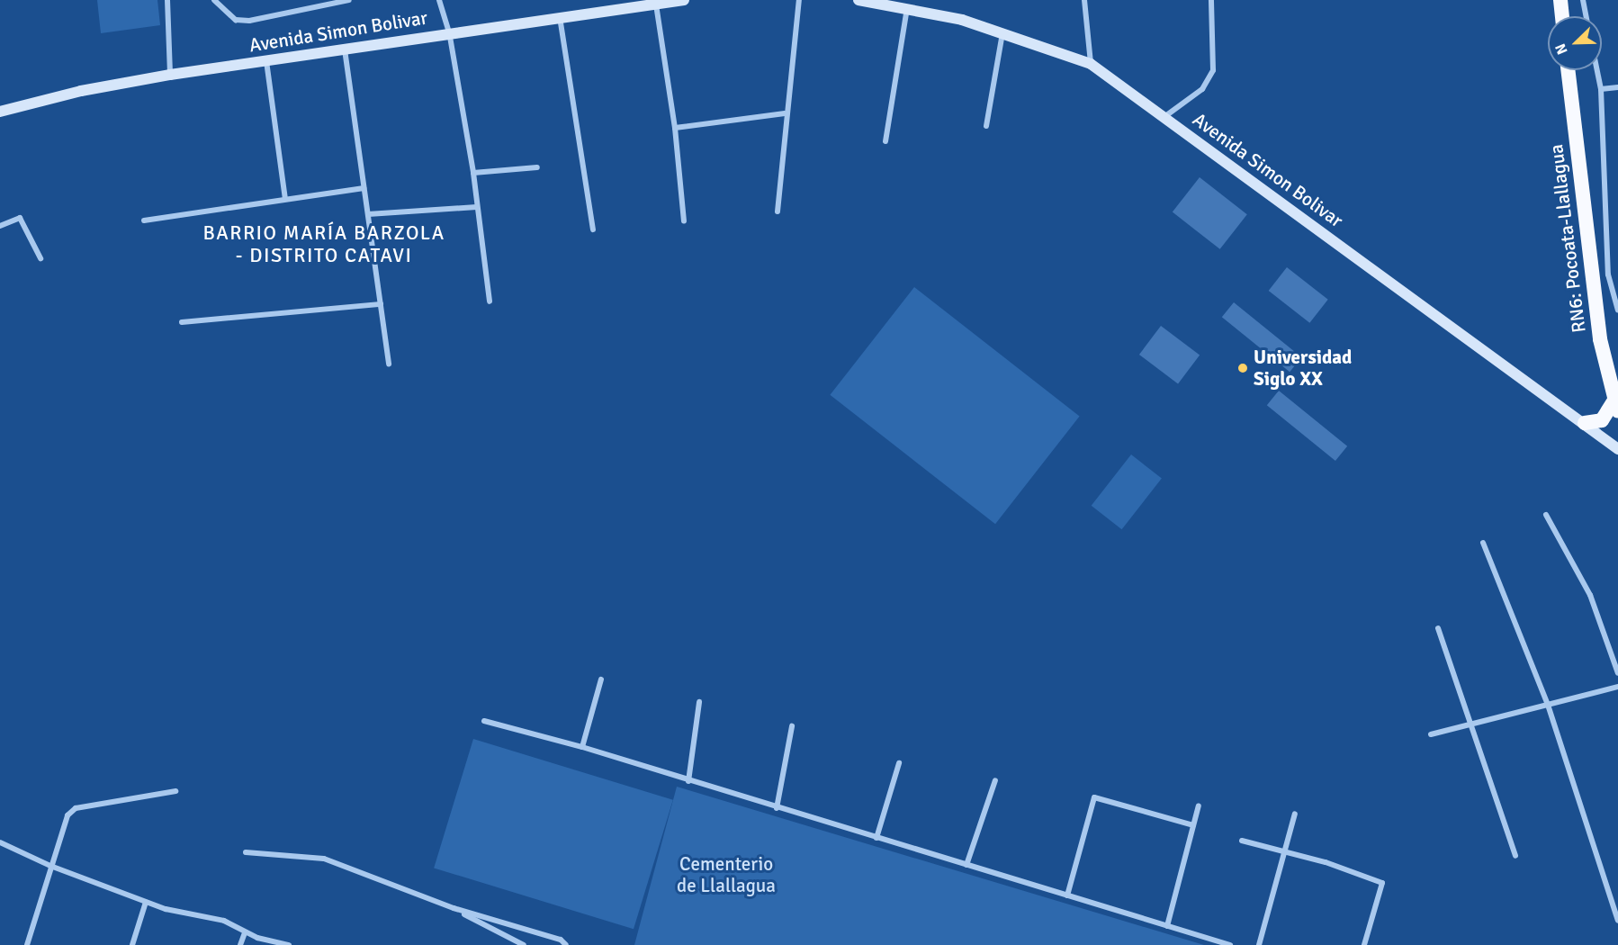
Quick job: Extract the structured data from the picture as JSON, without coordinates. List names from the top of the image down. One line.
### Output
{"streets":{"highway":["RN6: Pocoata-Llallagua"],"main road":["Avenida Simon Bolivar"]},"districts":["BARRIO MARÍA BARZOLA - DISTRITO CATAVI"],"parks":["Cementerio de Llallagua"],"places":["Universidad Siglo XX"],"north":"bottom left"}
